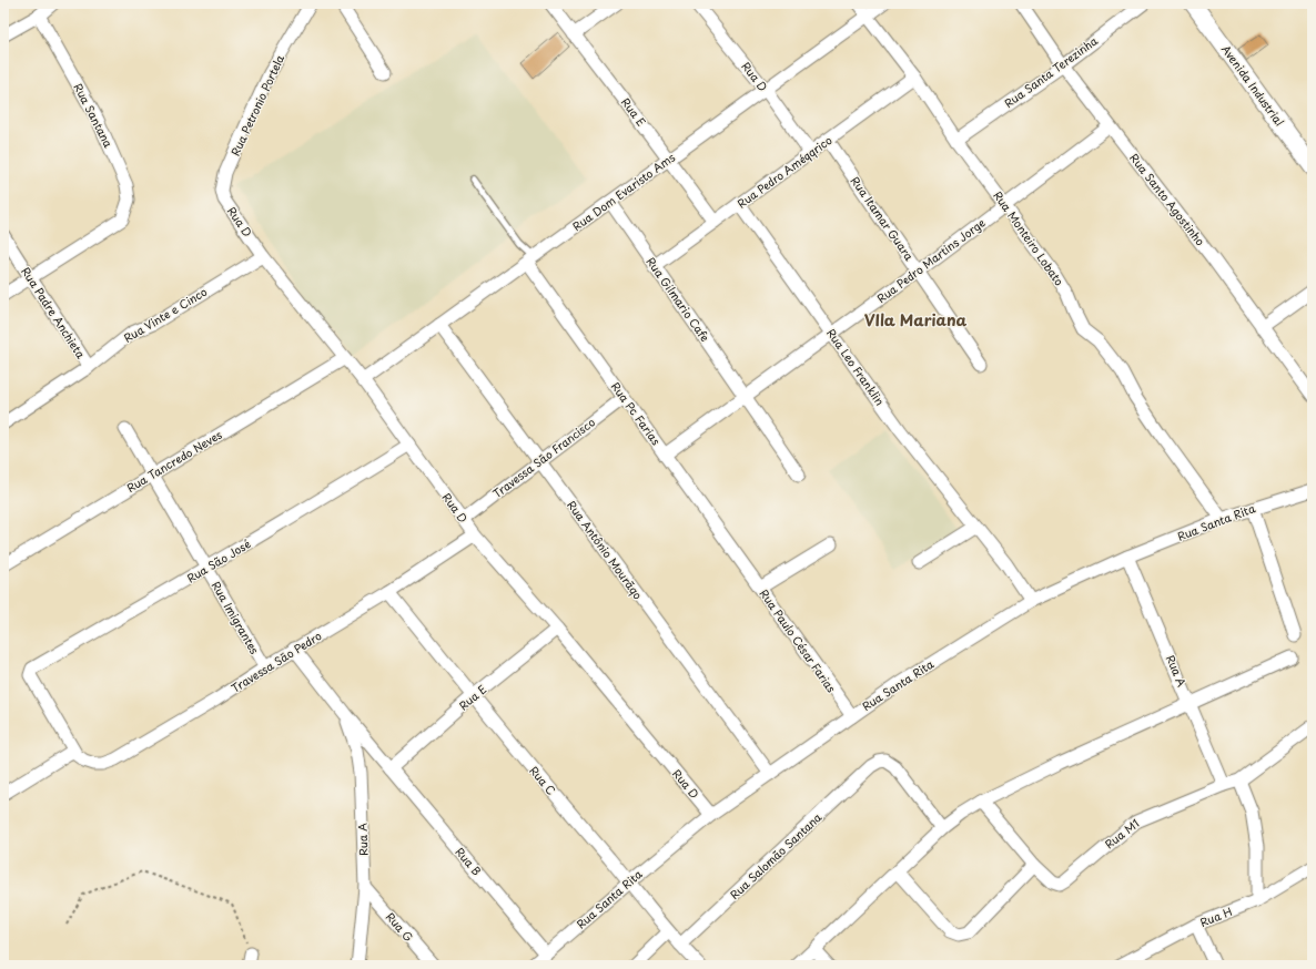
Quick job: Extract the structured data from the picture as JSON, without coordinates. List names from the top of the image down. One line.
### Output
{"streets":{"street":["Rua Santa Terezinha","Rua D","Avenida Industrial","Rua Petronio Portela","Rua E","Rua Santana","Rua Pedro Améqqrico","Rua Dom Evaristo Ams","Rua Santo Agostinho","Rua Itamar Guara","Rua Monteiro Lobato","Rua Pedro Martins Jorge","Rua Gilmario Cafe","Rua Padre Anchieta","Rua Vinte e Cinco","Rua Leo Franklin","Rua Pc Farias","Travessa São Francisco","Rua Tancredo Neves","Rua Santa Rita","Rua Antônio Mourãqo","Rua São José","Rua Imigrantes","Rua Paulo César Farias","Travessa São Pedro","Rua A","Rua C","Rua M1","Rua Salomão Santana","Rua B","Rua H","Rua G"]},"crossings":[["Rua Santa Terezinha","Rua Santo Agostinho"],["Rua Santa Terezinha","Rua Monteiro Lobato"],["Rua D","Rua Petronio Portela"],["Rua D","Rua E"],["Rua D","Rua Pedro Améqqrico"],["Rua D","Rua Dom Evaristo Ams"],["Rua D","Rua Vinte e Cinco"],["Rua D","Travessa São Francisco"],["Rua D","Rua Tancredo Neves"],["Rua D","Rua Santa Rita"],["Rua D","Rua São José"],["Rua D","Travessa São Pedro"],["Rua E","Rua Pedro Améqqrico"],["Rua E","Rua Dom Evaristo Ams"],["Rua E","Rua A"],["Rua E","Rua C"],["Rua E","Rua B"],["Rua Santana","Rua Padre Anchieta"],["Rua Pedro Améqqrico","Rua Itamar Guara"],["Rua Pedro Améqqrico","Rua Monteiro Lobato"],["Rua Pedro Améqqrico","Rua Gilmario Cafe"],["Rua Pedro Améqqrico","Rua Leo Franklin"],["Rua Dom Evaristo Ams","Rua Monteiro Lobato"],["Rua Dom Evaristo Ams","Rua Gilmario Cafe"],["Rua Dom Evaristo Ams","Rua Pc Farias"],["Rua Dom Evaristo Ams","Rua Antônio Mourãqo"],["Rua Santo Agostinho","Rua Pedro Martins Jorge"],["Rua Itamar Guara","Rua Pedro Martins Jorge"],["Rua Monteiro Lobato","Rua Pedro Martins Jorge"],["Rua Monteiro Lobato","Rua Santa Rita"],["Rua Pedro Martins Jorge","Rua Gilmario Cafe"],["Rua Pedro Martins Jorge","Rua Leo Franklin"],["Rua Pedro Martins Jorge","Rua Pc Farias"],["Rua Padre Anchieta","Rua Vinte e Cinco"],["Rua Leo Franklin","Rua Santa Rita"],["Rua Pc Farias","Travessa São Francisco"],["Rua Pc Farias","Rua Paulo César Farias"],["Travessa São Francisco","Rua Antônio Mourãqo"],["Rua Tancredo Neves","Rua Imigrantes"],["Rua Santa Rita","Rua Antônio Mourãqo"],["Rua Santa Rita","Rua Paulo César Farias"],["Rua Santa Rita","Rua A"],["Rua Santa Rita","Rua C"],["Rua Santa Rita","Rua B"],["Rua São José","Rua Imigrantes"],["Rua São José","Travessa São Pedro"],["Rua Imigrantes","Travessa São Pedro"],["Travessa São Pedro","Rua A"],["Travessa São Pedro","Rua C"],["Rua A","Rua M1"],["Rua A","Rua B"],["Rua A","Rua G"],["Rua C","Rua Salomão Santana"]],"districts":["VIla Mariana"]}
